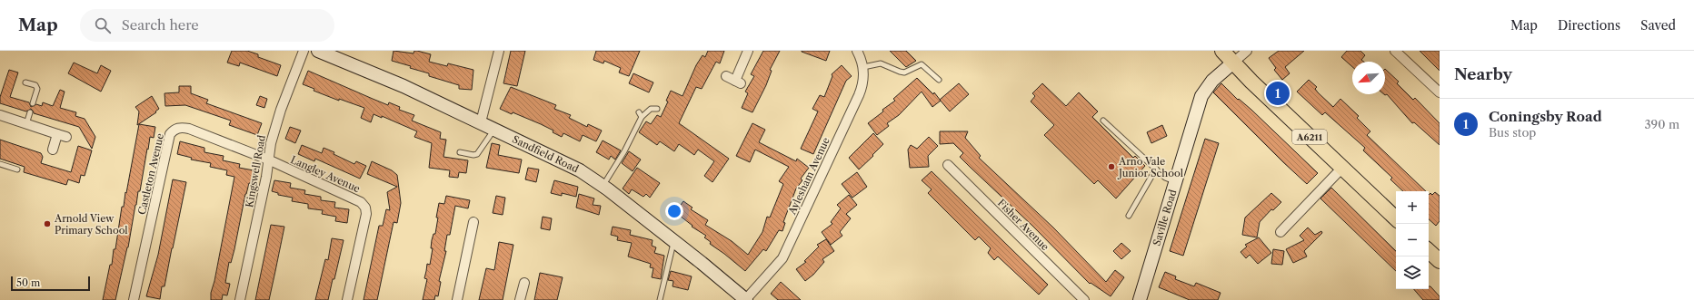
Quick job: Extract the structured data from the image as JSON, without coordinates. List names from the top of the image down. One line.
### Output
{"streets":{"main road":["A6211"],"street":["Sandfield Road","Kingswell Road","Castleton Avenue","Langley Avenue","Aylesham Avenue","Saville Road","Fisher Avenue"]},"crossings":[["A6211","Saville Road"],["Sandfield Road","Aylesham Avenue"],["Kingswell Road","Castleton Avenue"],["Kingswell Road","Langley Avenue"],["Castleton Avenue","Langley Avenue"]],"places":["Arno Vale Junior School","Arnold View Primary School"],"scale_bar":"50 m","north":"bottom left","page":{"header":"Map","search":"Search here","nav":["Map","Directions","Saved"],"heading":"Nearby","pins":"1","list":[{"mark":"1","name":"Coningsby Road","note":"Bus stop","value":"390 m"}],"map_buttons":["+","−"],"scale":"50 m"}}
